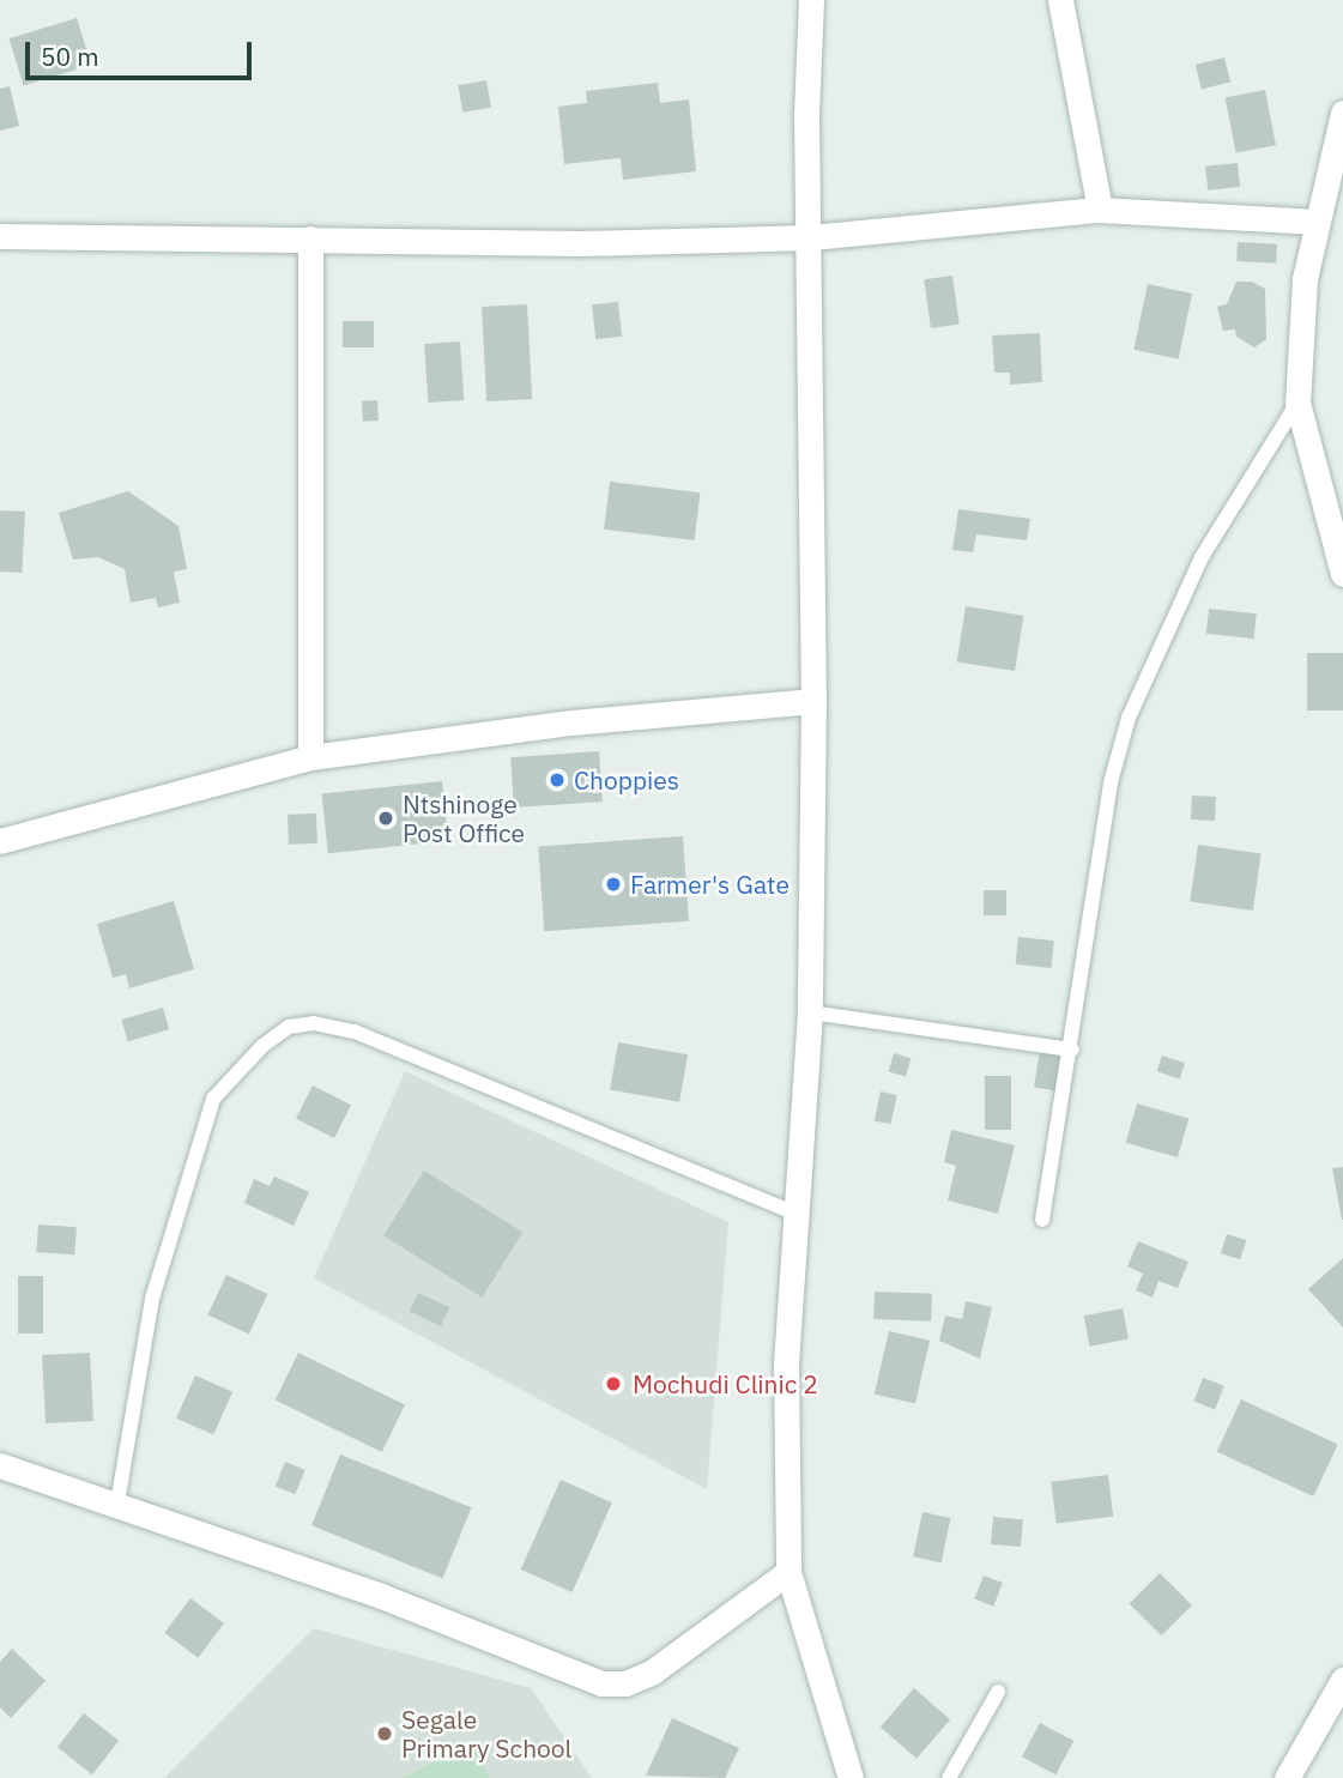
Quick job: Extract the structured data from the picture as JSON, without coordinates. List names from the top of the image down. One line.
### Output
{"places":["Choppies","Ntshinoge Post Office","Farmer's Gate","Mochudi Clinic 2","Segale Primary School"],"scale_bar":"50 m"}
